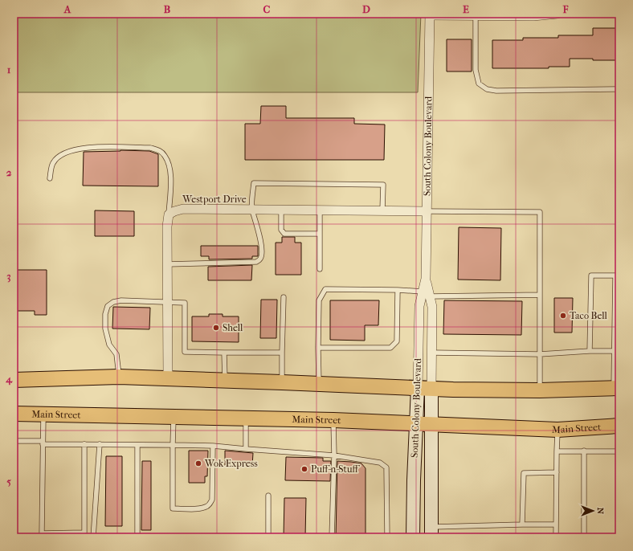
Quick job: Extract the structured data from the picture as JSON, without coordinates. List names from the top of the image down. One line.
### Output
{"streets":{"main road":["South Colony Boulevard","Main Street"],"street":["Westport Drive"]},"crossings":[["South Colony Boulevard","Westport Drive"],["South Colony Boulevard","Main Street"]],"places":["Taco Bell","Shell","Wok Express","Puff-n-Stuff"],"north":"right","grid":{"columns":["A","B","C","D","E","F"],"rows":["1","2","3","4","5"]}}
